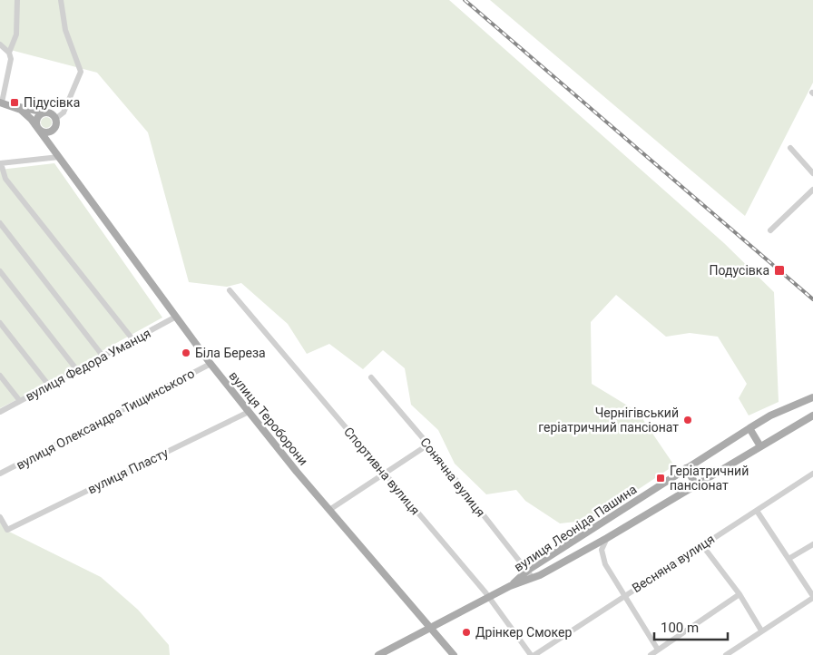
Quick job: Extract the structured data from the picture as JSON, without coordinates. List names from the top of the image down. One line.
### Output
{"streets":{"main road":["вулиця Тероборони","вулиця Леоніда Пашина"],"street":["вулиця Федора Уманця","вулиця Олександра Тищинського","вулиця Пласту","Спортивна вулиця","Сонячна вулиця","Весняна вулиця"]},"crossings":[["вулиця Федора Уманця","вулиця Тероборони"],["вулиця Тероборони","вулиця Олександра Тищинського"],["вулиця Тероборони","вулиця Пласту"],["Спортивна вулиця","Весняна вулиця"],["Сонячна вулиця","вулиця Леоніда Пашина"]],"places":{"transit":["Підусівка","Подусівка","Геріатричний пансіонат"],"other":["Біла Береза","Чернігівський геріатричний пансіонат","Дрінкер Смокер"]},"scale_bar":"100 m"}
